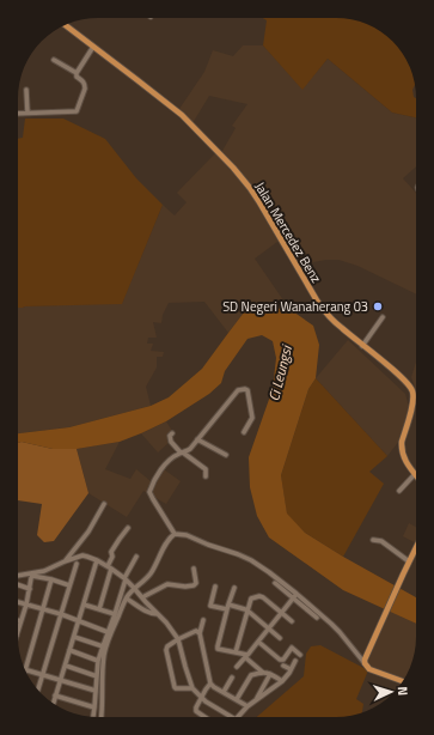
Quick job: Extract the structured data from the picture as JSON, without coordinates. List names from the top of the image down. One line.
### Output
{"streets":{"main road":["Jalan Mercedez Benz"]},"water":["Ci Leungsi"],"places":["SD Negeri Wanaherang 03"],"north":"right"}
